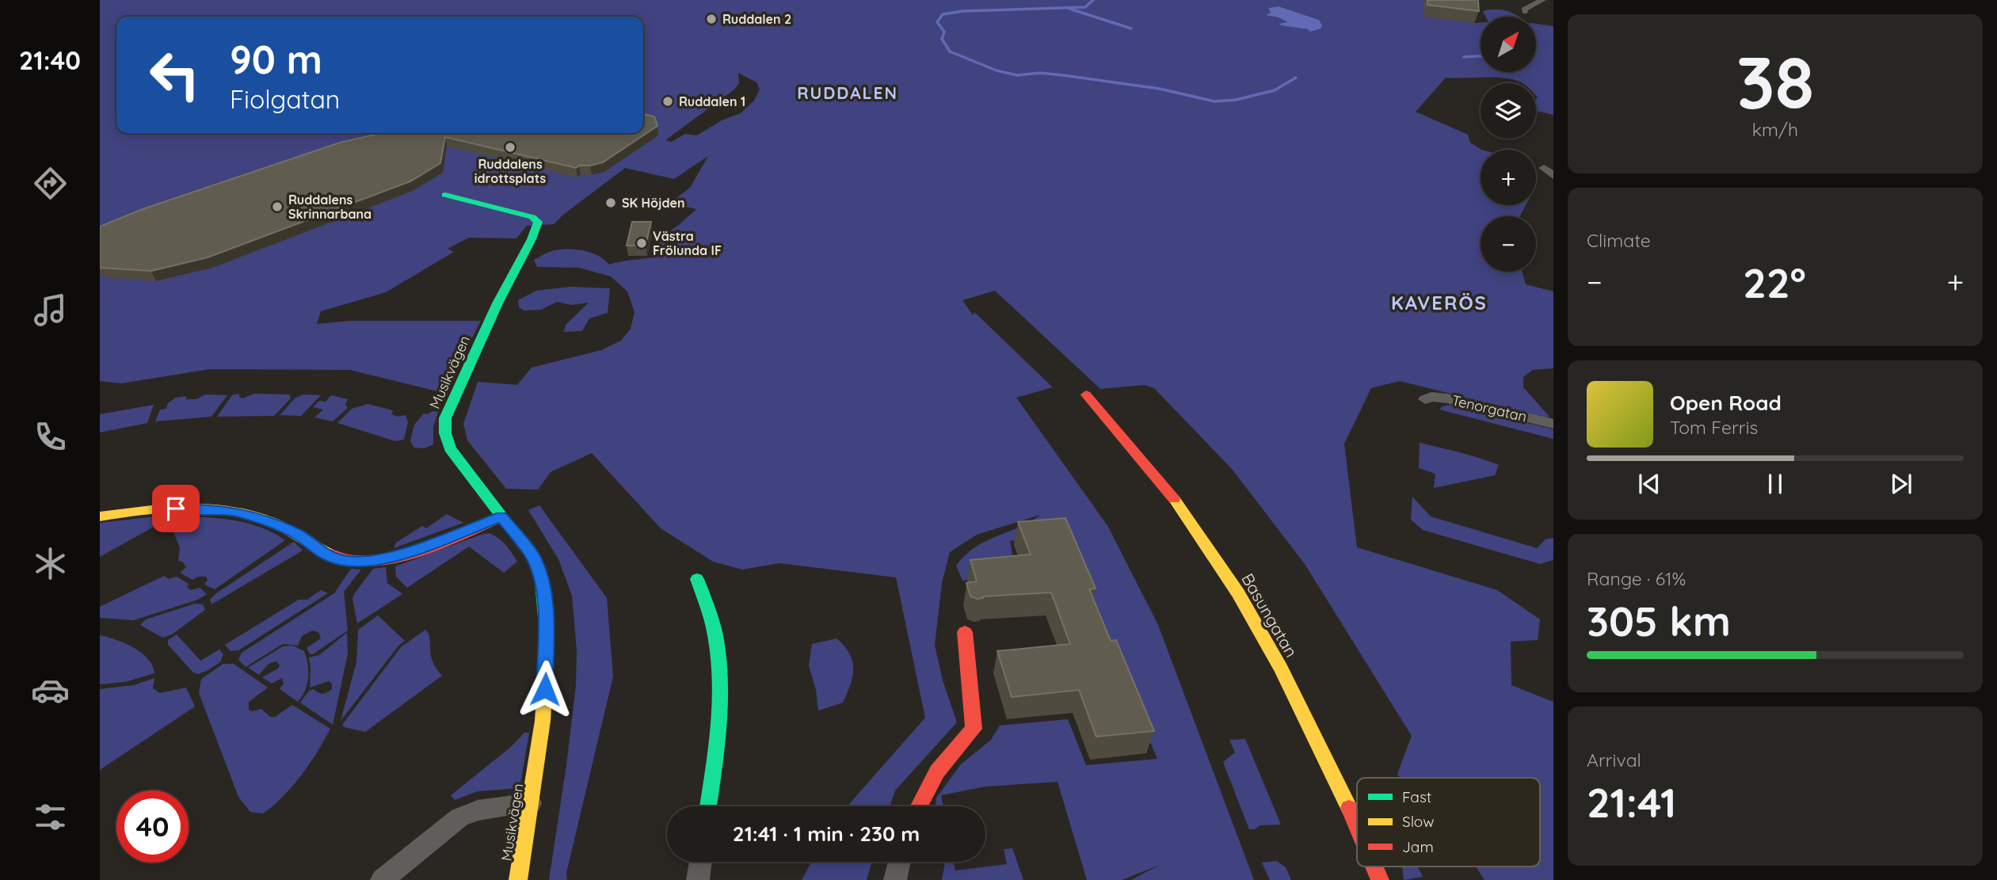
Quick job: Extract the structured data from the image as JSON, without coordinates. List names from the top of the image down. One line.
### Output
{"streets":{"street":["Musikvägen","Tenorgatan","Basungatan"]},"districts":["RUDDALEN","KAVERÖS"],"places":["Ruddalen 2","Ruddalen 1","Ruddalens idrottsplats","SK Höjden","Ruddalens Skrinnarbana","Västra Frölunda IF"],"legend":["Fast","Slow","Jam"],"north":"top right","page":{"tabs":"21:40","tile":[["38","km/h"],"Climate",["Range · 61%","305 km"],["Arrival","21:41"]],"map_buttons":["+","−"],"turn":["90 m","Fiolgatan"],"heat":["−","22°","+"],"song":["Open Road","Tom Ferris"],"limit":"40","trip":"21:41 · 1 min · 230 m"}}
